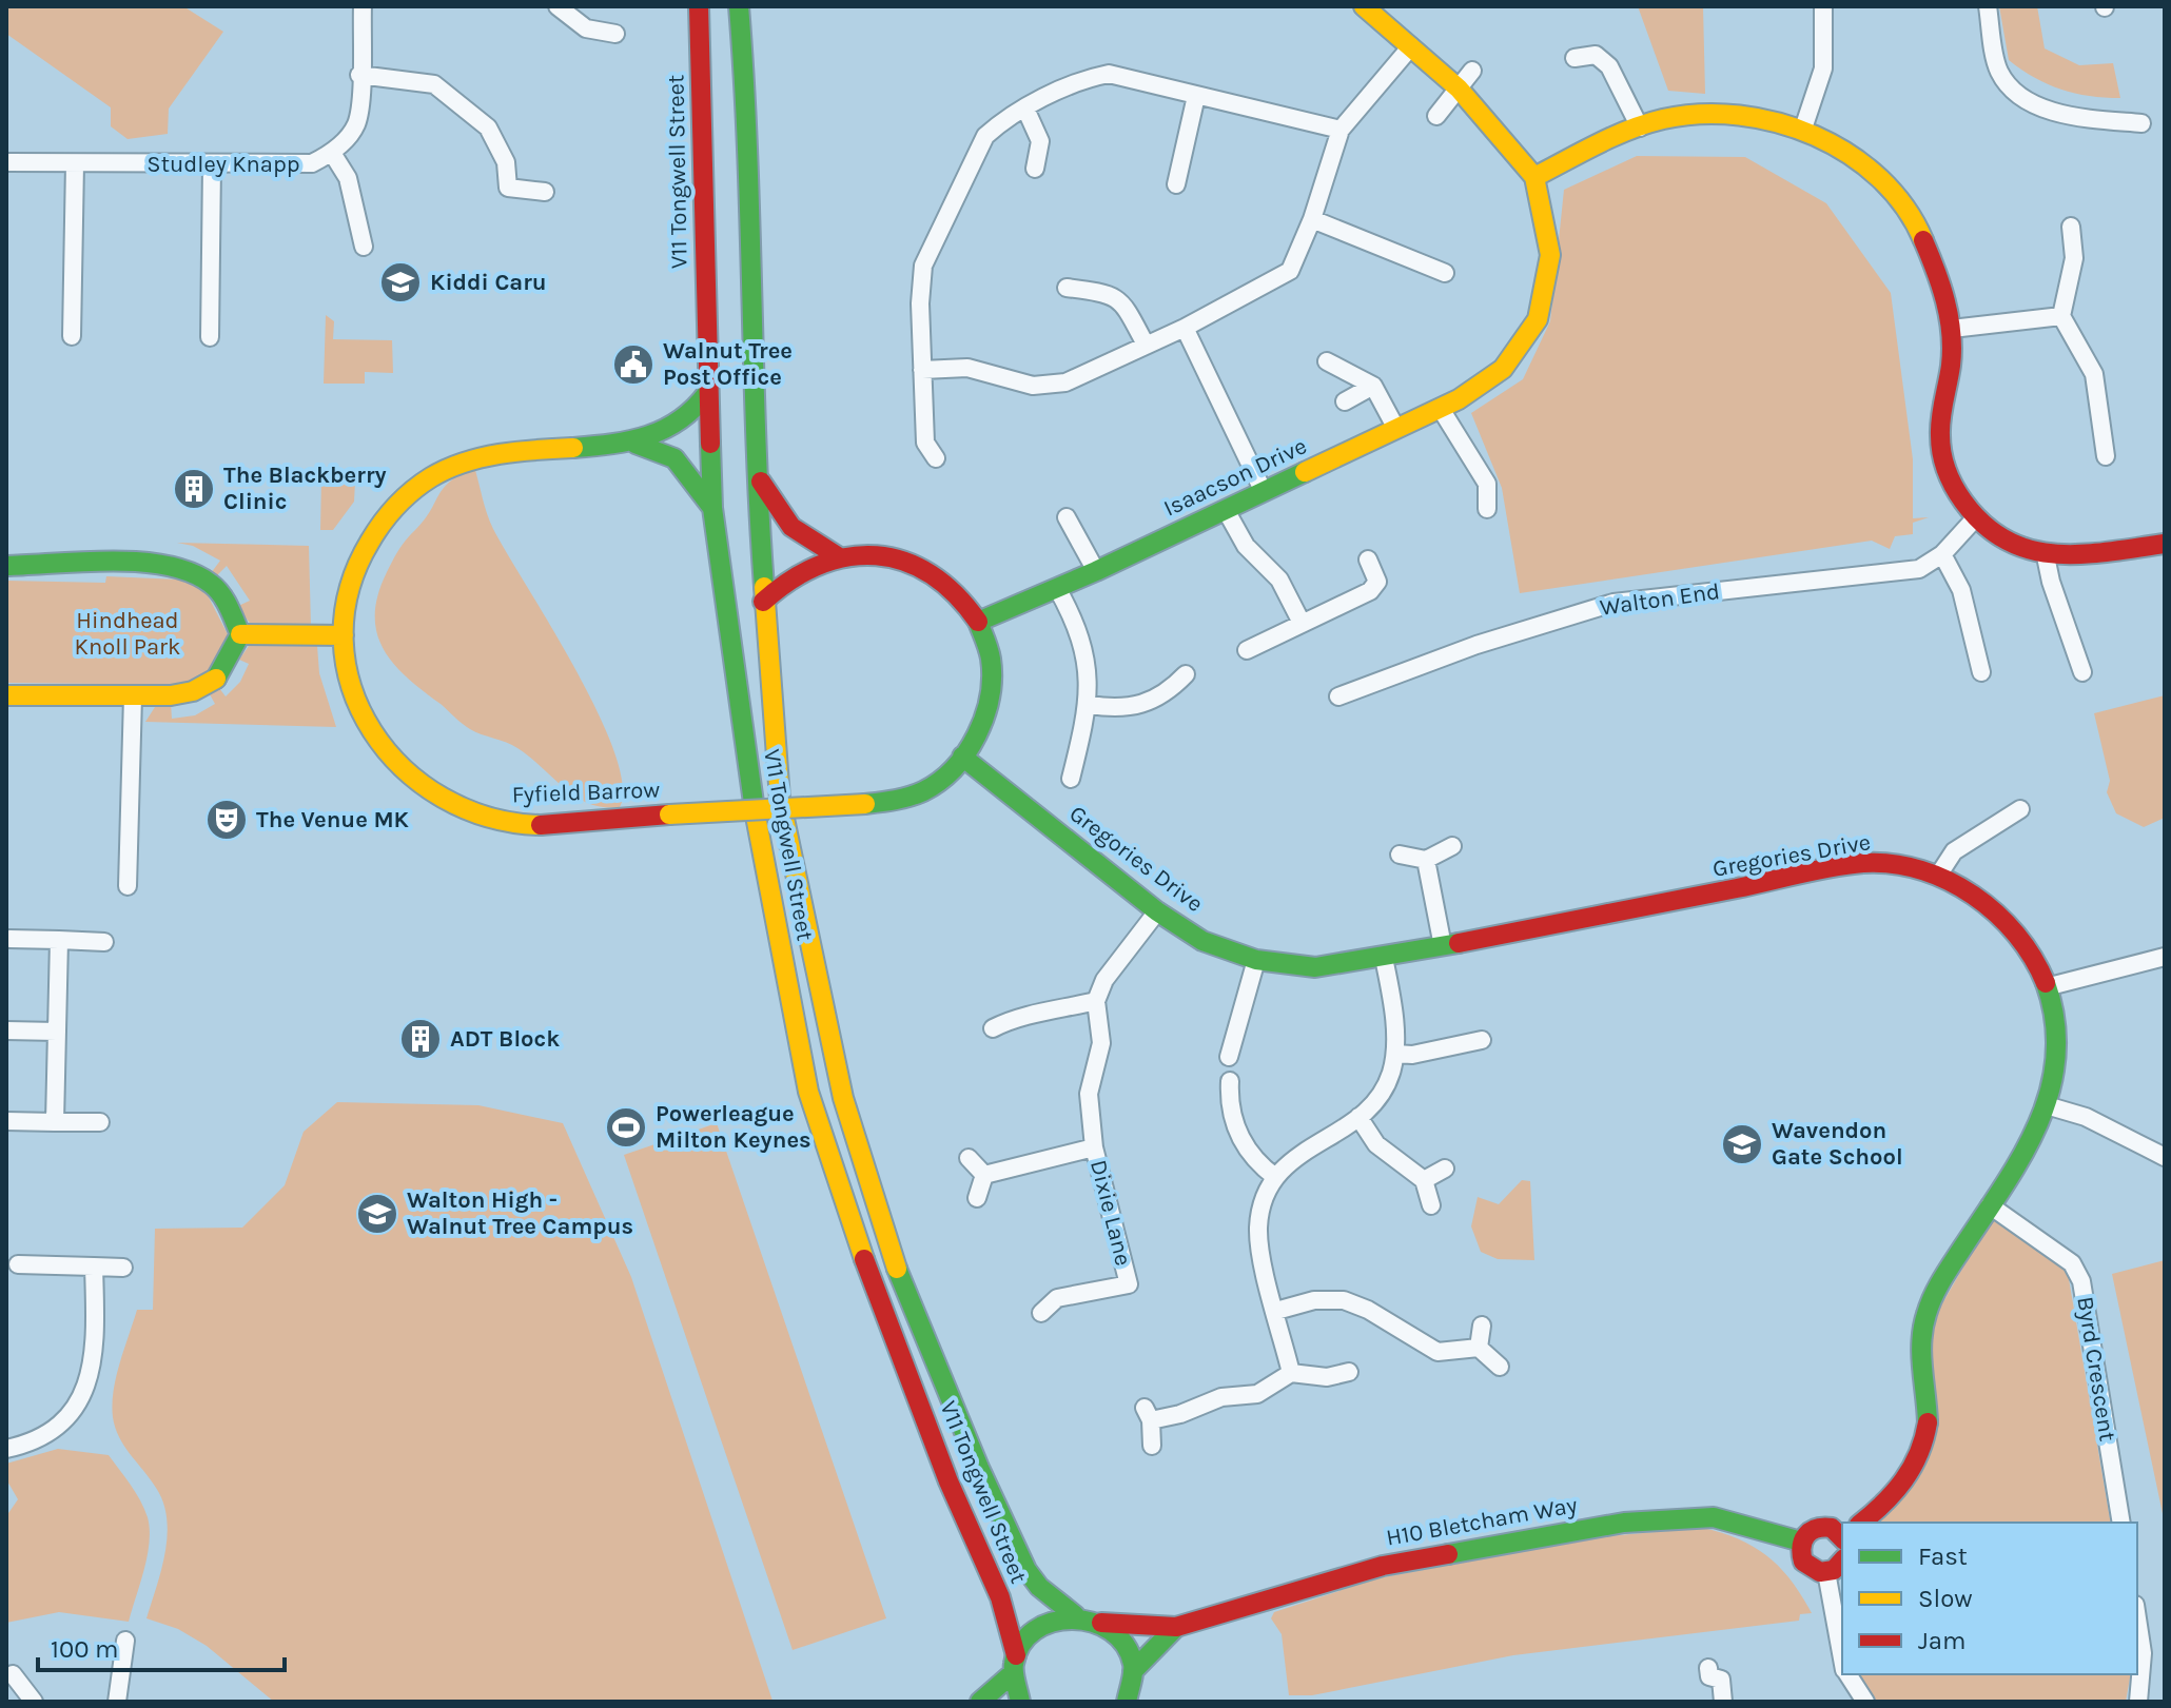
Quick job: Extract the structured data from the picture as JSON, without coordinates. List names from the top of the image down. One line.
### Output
{"streets":{"main road":["V11 Tongwell Street","Isaacson Drive","Fyfield Barrow","Gregories Drive","H10 Bletcham Way"],"street":["Studley Knapp","Walton End","Dixie Lane","Byrd Crescent"]},"crossings":[["V11 Tongwell Street","H10 Bletcham Way"],["Isaacson Drive","Fyfield Barrow"],["Fyfield Barrow","Gregories Drive"],["Gregories Drive","Byrd Crescent"]],"parks":["Hindhead Knoll Park"],"places":{"school or university":["Kiddi Caru","Wavendon Gate School","Walton High - Walnut Tree Campus"],"public building":["Walnut Tree Post Office"],"building":["The Blackberry Clinic","ADT Block"],"theatre":["The Venue MK"],"sports":["Powerleague Milton Keynes"]},"legend":["Fast","Slow","Jam"],"scale_bar":"100 m"}
